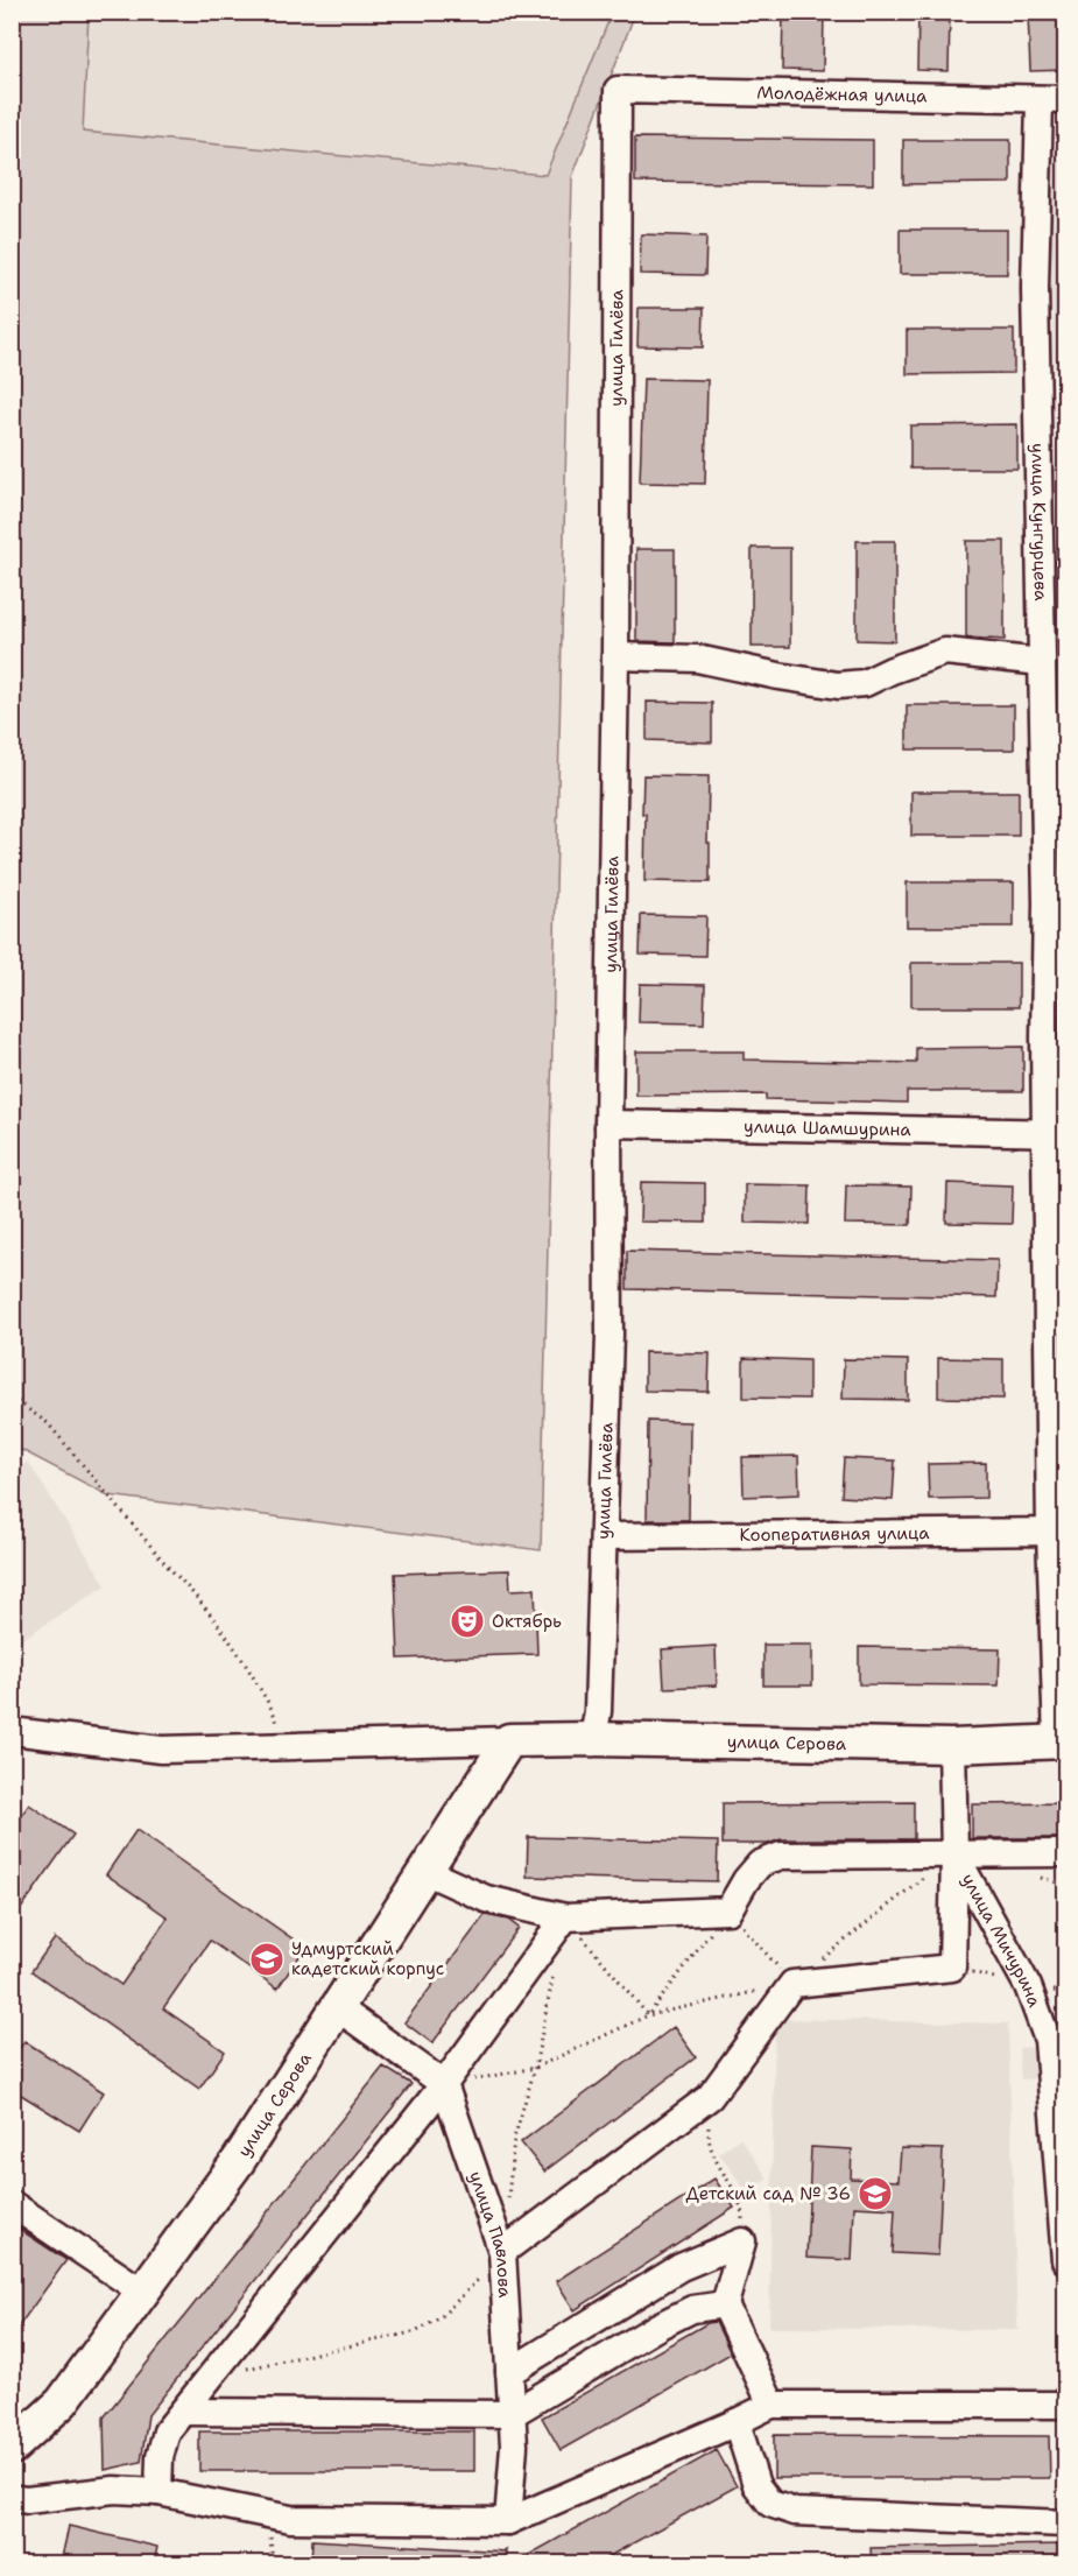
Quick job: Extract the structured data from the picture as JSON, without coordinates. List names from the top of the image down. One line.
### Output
{"streets":{"main road":["улица Серова"],"street":["Молодёжная улица","улица Гилёва","улица Кунгурцева","улица Шамшурина","Кооперативная улица","улица Мичурина","улица Павлова"]},"crossings":[["Молодёжная улица","улица Гилёва"],["Молодёжная улица","улица Кунгурцева"],["улица Гилёва","улица Шамшурина"],["улица Гилёва","Кооперативная улица"],["улица Гилёва","улица Серова"],["улица Кунгурцева","улица Шамшурина"],["улица Кунгурцева","Кооперативная улица"],["улица Кунгурцева","улица Серова"],["улица Серова","улица Мичурина"]],"places":{"theatre":["Октябрь"],"school or university":["Удмуртский кадетский корпус","Детский сад № 36"]}}
